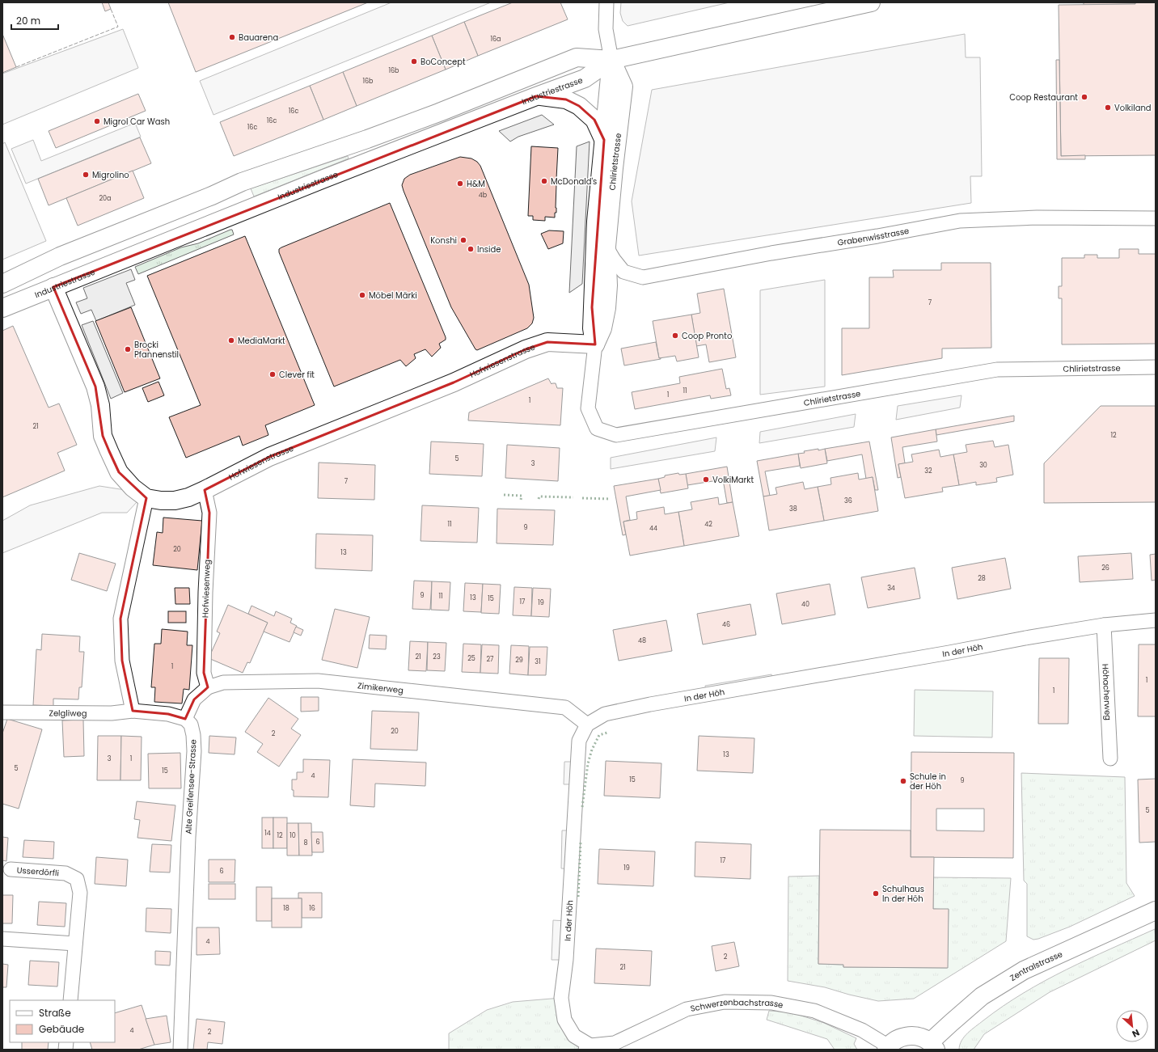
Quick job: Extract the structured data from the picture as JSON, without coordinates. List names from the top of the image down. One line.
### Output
{"streets":{"main road":["Industriestrasse","Chlirietstrasse","Hofwiesenstrasse","Zentralstrasse"],"street":["Grabenwisstrasse","Hofwiesenweg","In der Höh","Zimikerweg","Höhacherweg","Zelgliweg","Alte Greifensee-Strasse","Usserdörfli","Schwerzenbachstrasse"]},"crossings":[["Industriestrasse","Chlirietstrasse"],["Industriestrasse","Hofwiesenstrasse"],["Chlirietstrasse","Grabenwisstrasse"],["Chlirietstrasse","Hofwiesenstrasse"],["Hofwiesenstrasse","Hofwiesenweg"],["Hofwiesenweg","Zimikerweg"],["In der Höh","Zimikerweg"],["In der Höh","Höhacherweg"],["In der Höh","Schwerzenbachstrasse"],["Zimikerweg","Alte Greifensee-Strasse"]],"places":["Bauarena","BoConcept","Coop Restaurant","Volkiland","Migrol Car Wash","Migrolino","McDonald's","H&M","Konshi","Inside","Möbel Märki","Coop Pronto","MediaMarkt","Brocki Pfannenstil","Clever fit","VolkiMarkt","Schule in der Höh","Schulhaus In der Höh"],"house_numbers":["16a","16b","16b","16c","16c","16c","4b","20a","7","11","1","1","21","12","5","3","30","32","7","36","38","11","42","9","44","20","13","26","28","34","9","11","13","15","17","19","40","46","48","21","23","25","27","29","31","1","1","1","20","2","13","3","1","5","15","4","15","9","5","14","12","10","6","8","17","19","6","18","16","4","2","21","4","2"],"legend":["Straße","Gebäude"],"scale_bar":"20 m","north":"bottom right"}
